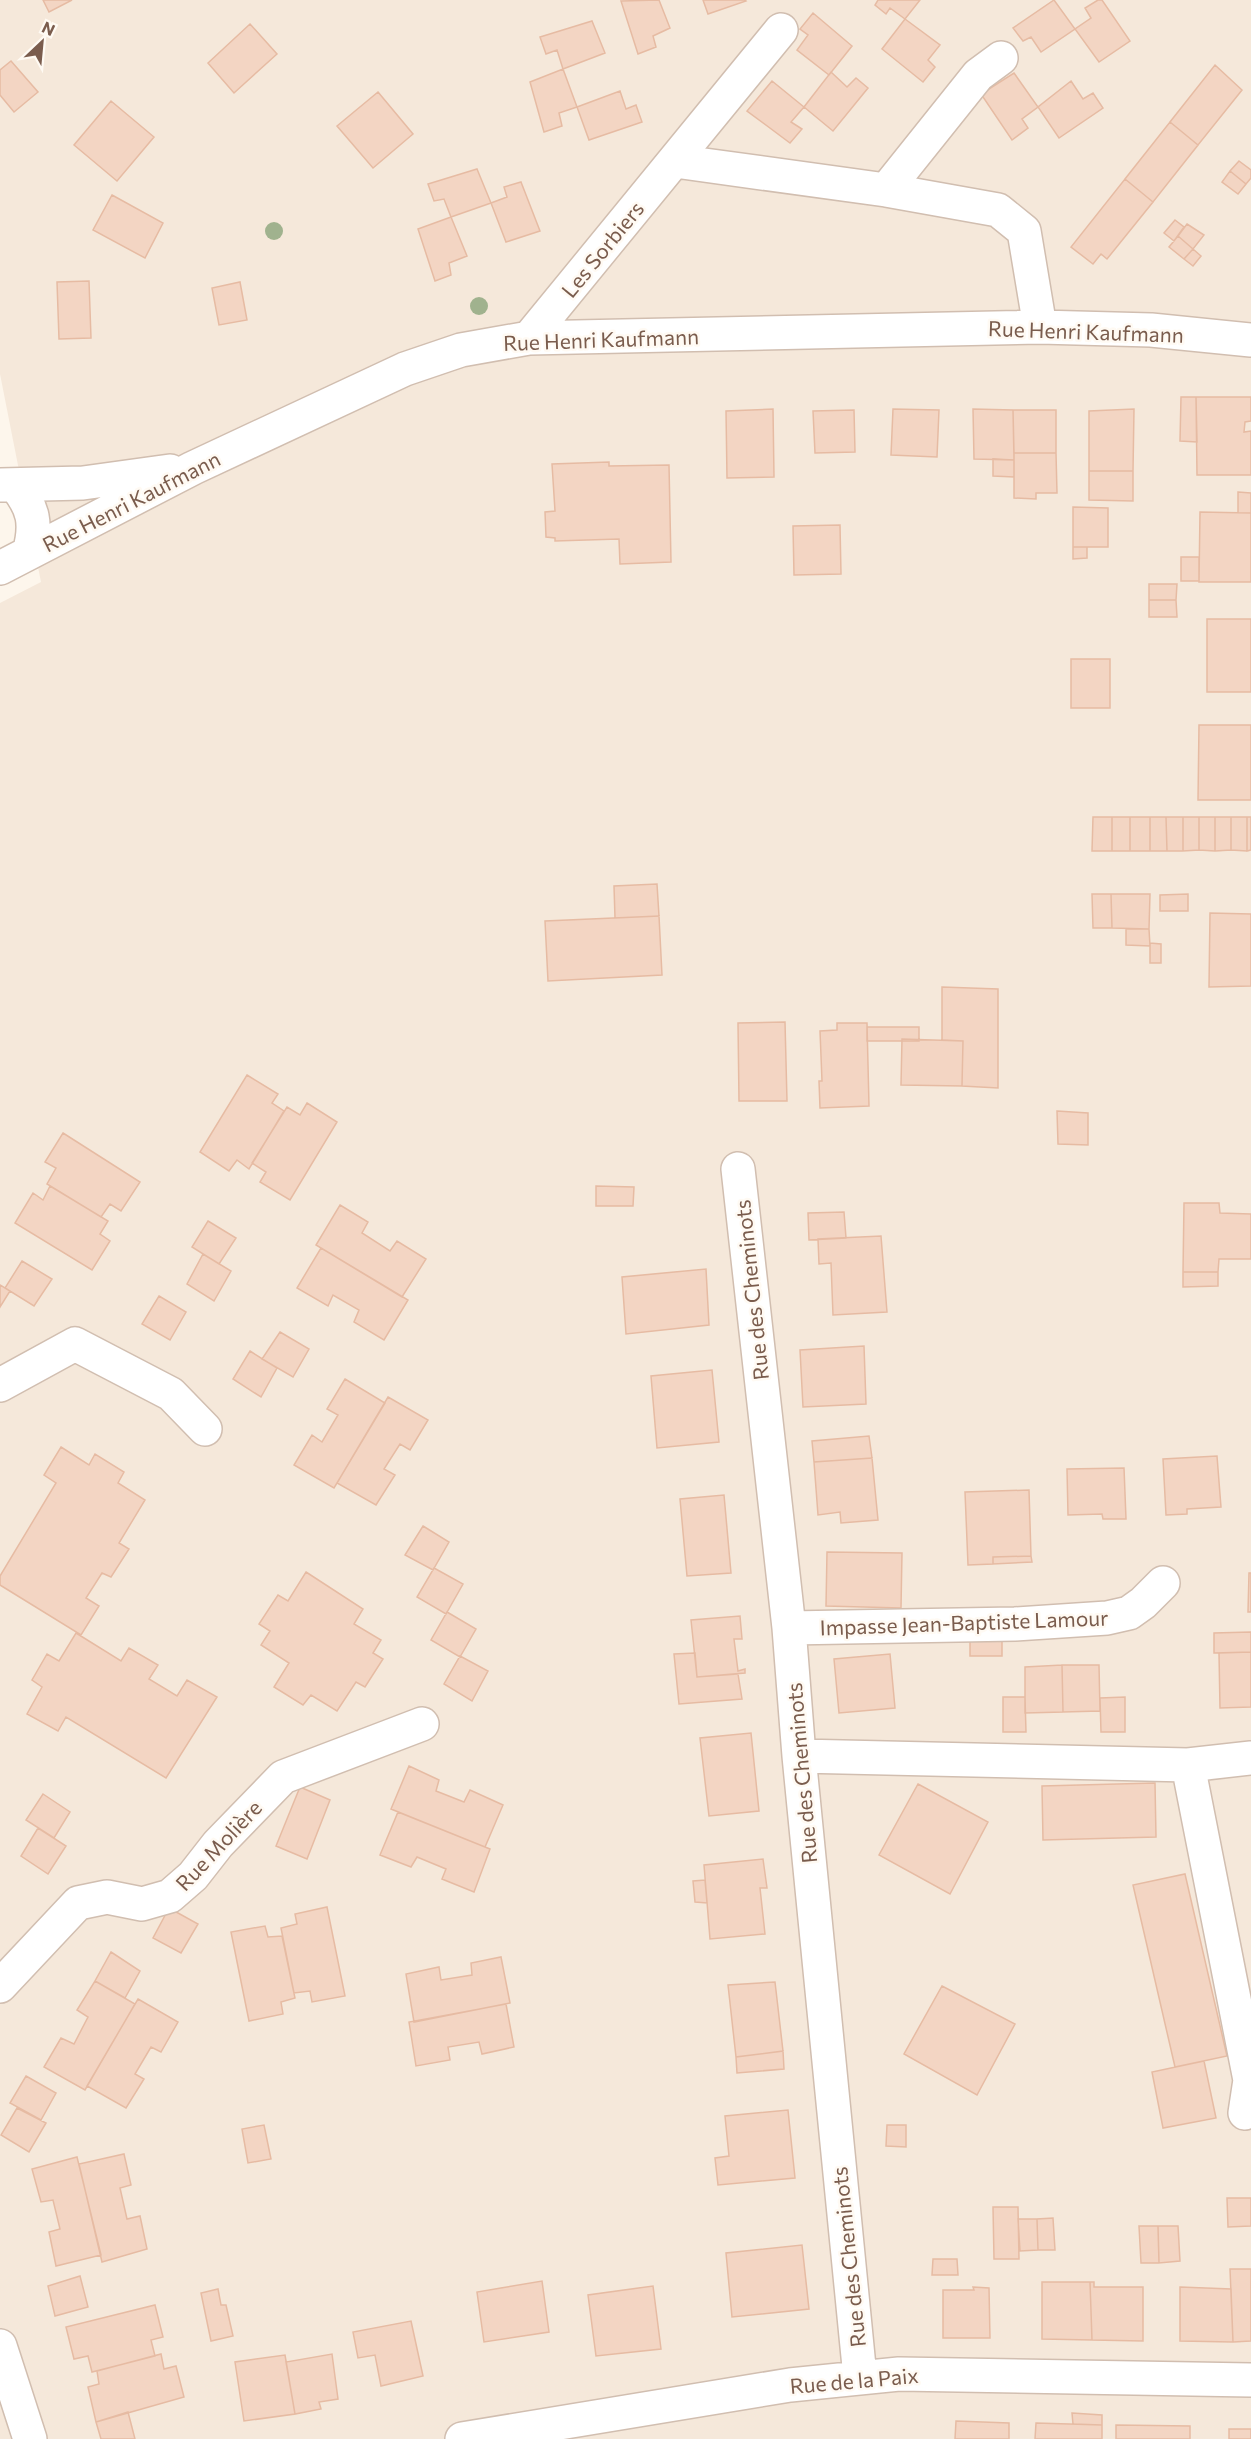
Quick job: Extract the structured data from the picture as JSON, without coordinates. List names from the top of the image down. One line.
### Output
{"streets":{"street":["Les Sorbiers","Rue Henri Kaufmann","Rue des Cheminots","Impasse Jean-Baptiste Lamour","Rue Molière","Rue de la Paix"]},"crossings":[["Les Sorbiers","Rue Henri Kaufmann"],["Rue des Cheminots","Impasse Jean-Baptiste Lamour"],["Rue des Cheminots","Rue de la Paix"]],"north":"top right"}
